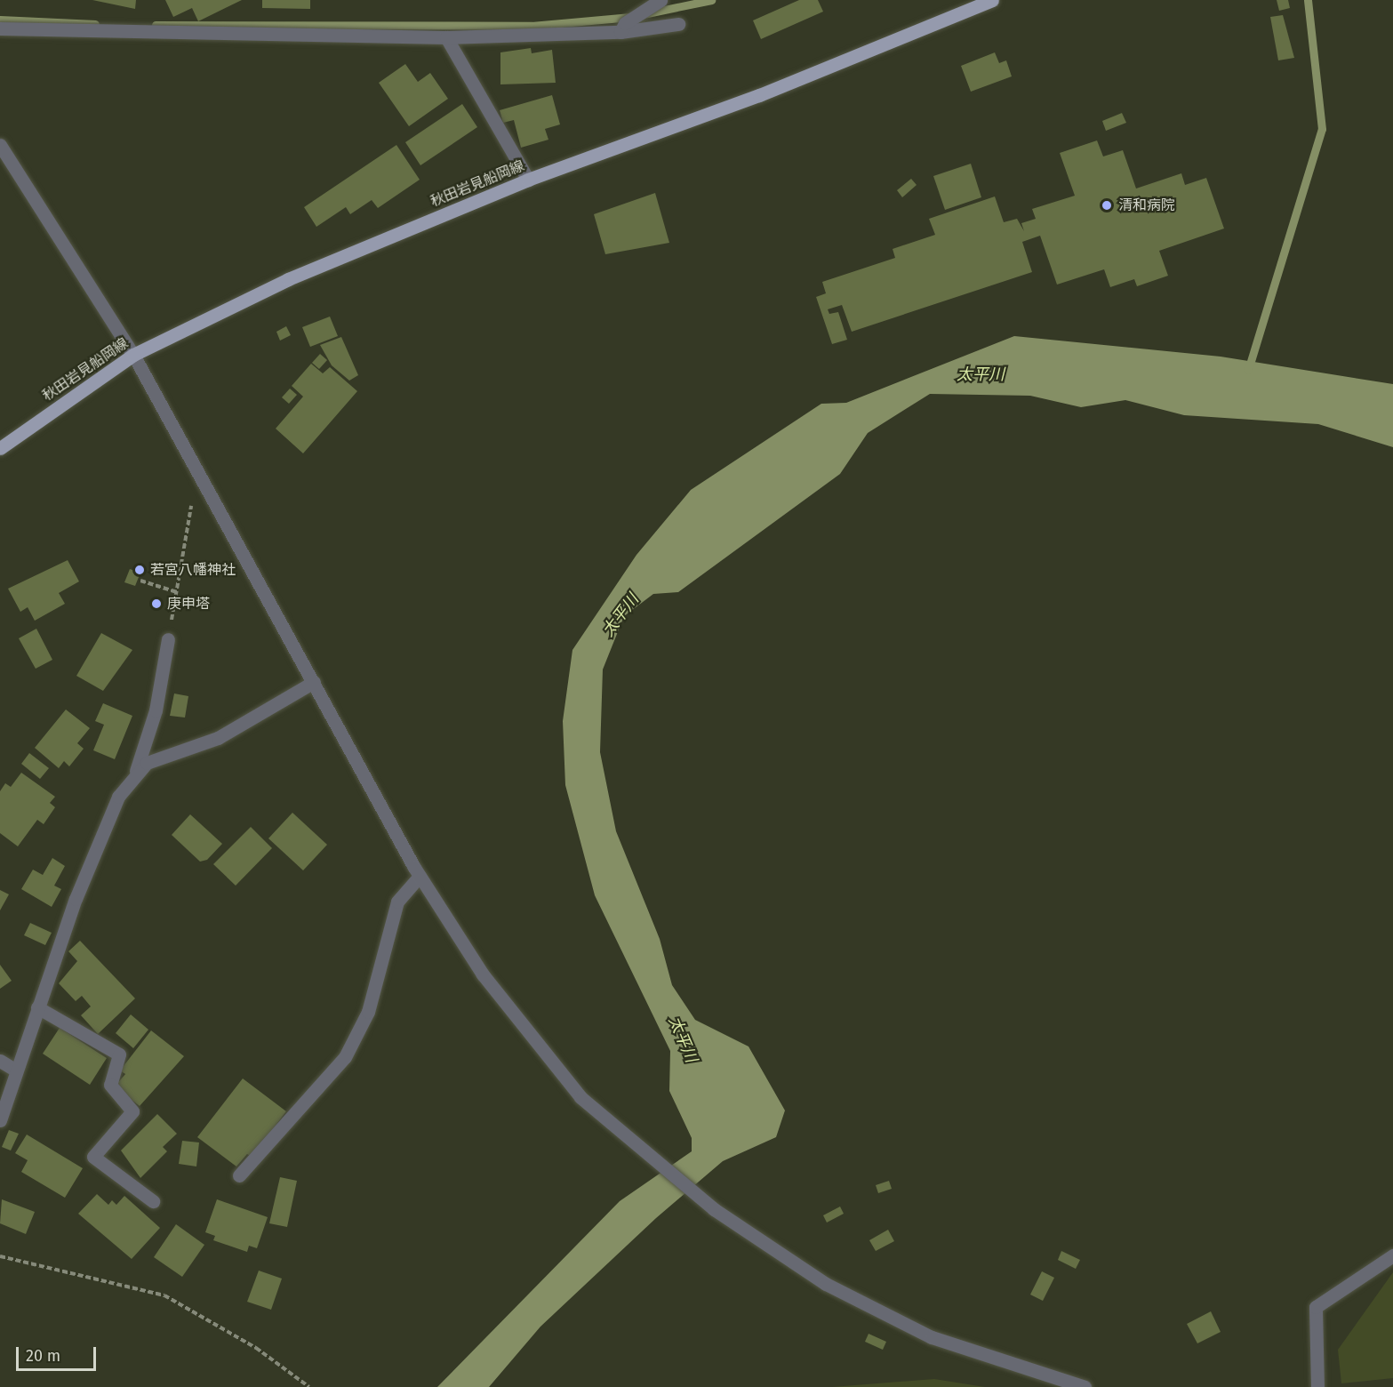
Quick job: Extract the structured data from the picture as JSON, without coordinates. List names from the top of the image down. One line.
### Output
{"streets":{"main road":["秋田岩見船岡線"]},"water":["太平川"],"places":["清和病院","若宮八幡神社","庚申塔"],"scale_bar":"20 m"}
